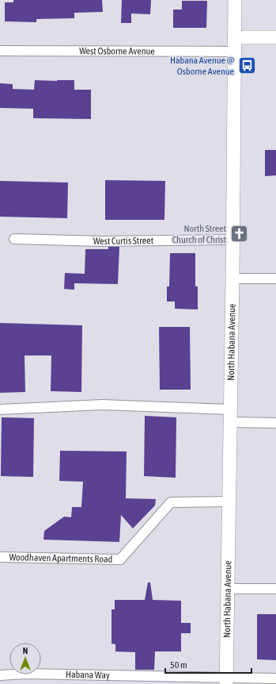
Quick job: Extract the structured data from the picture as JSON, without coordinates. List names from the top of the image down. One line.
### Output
{"streets":{"street":["West Osborne Avenue","West Curtis Street","North Habana Avenue","Woodhaven Apartments Road","Habana Way"]},"crossings":[["West Osborne Avenue","North Habana Avenue"],["West Curtis Street","North Habana Avenue"],["North Habana Avenue","Woodhaven Apartments Road"],["North Habana Avenue","Habana Way"]],"places":{"bus stop":["Habana Avenue @ Osborne Avenue"],"church":["North Street Church of Christ"]},"scale_bar":"50 m","north":"top"}
